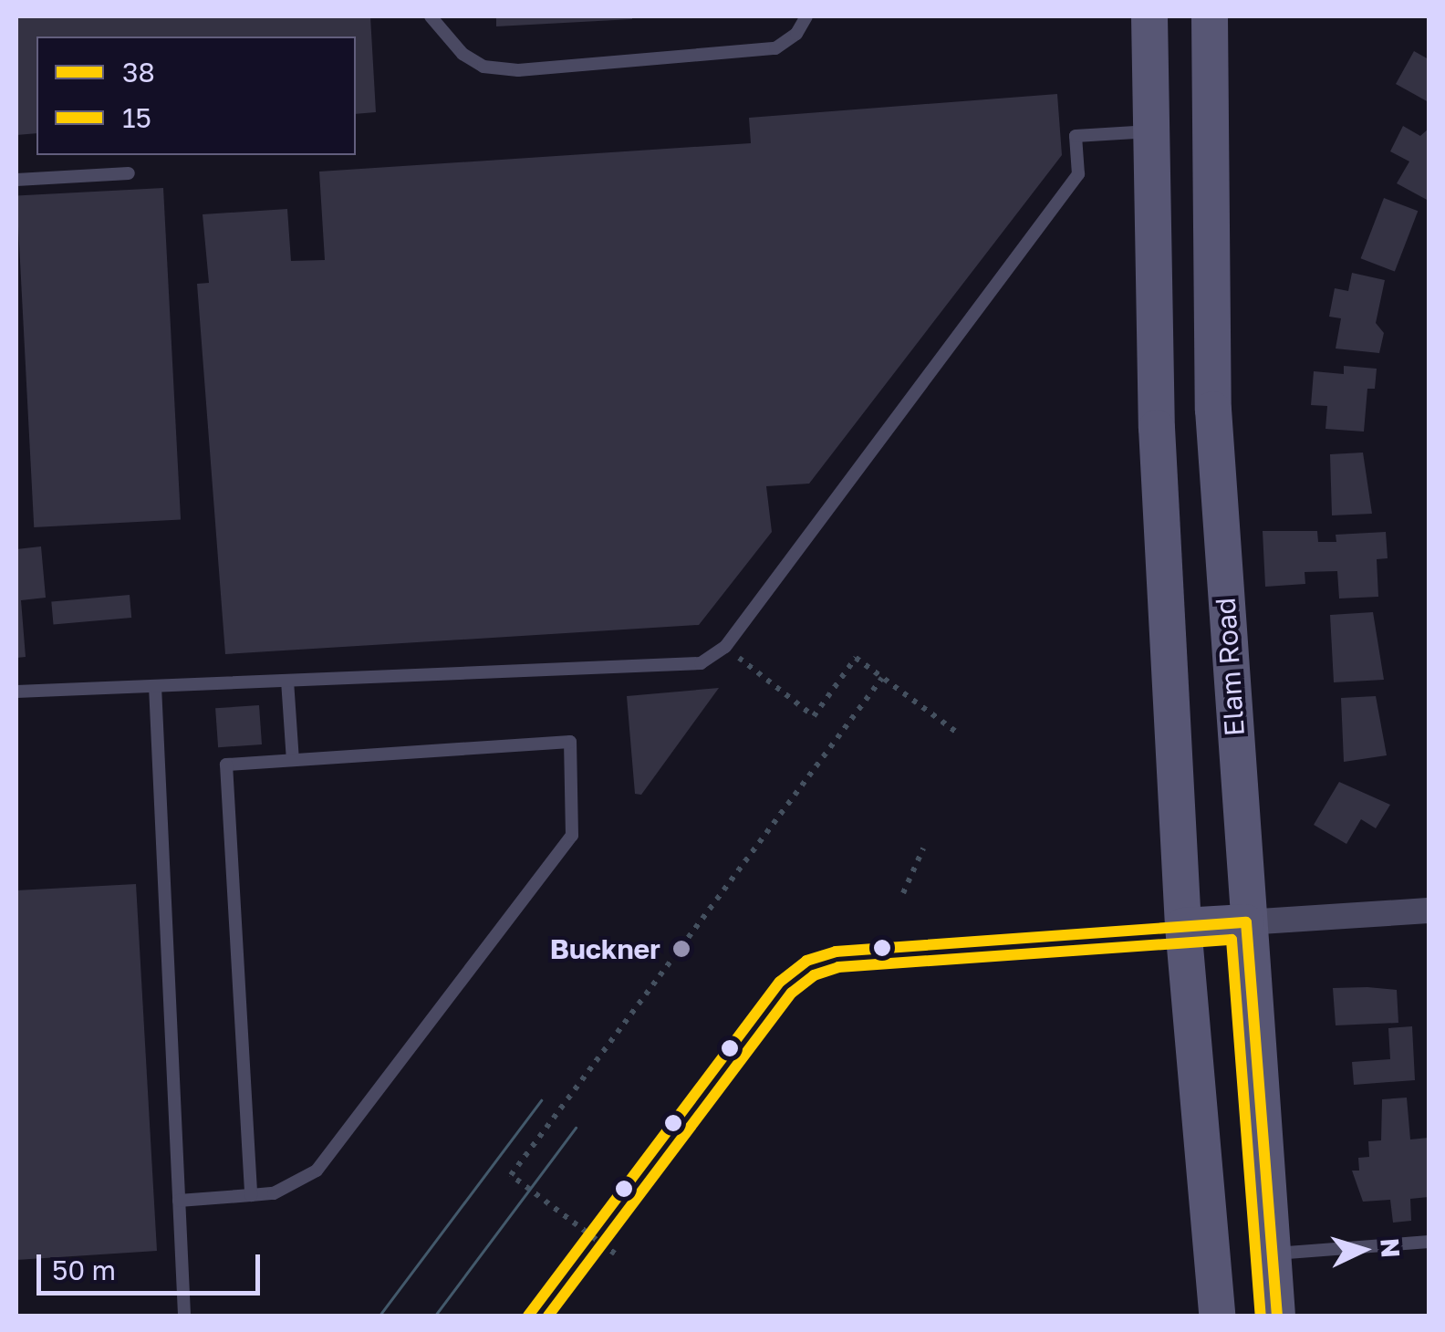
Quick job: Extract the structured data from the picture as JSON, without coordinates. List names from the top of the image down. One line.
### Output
{"streets":{"main road":["Elam Road"]},"places":["Buckner"],"lines":["transit line 38","transit line 15"],"legend":["38","15"],"scale_bar":"50 m","north":"right"}
